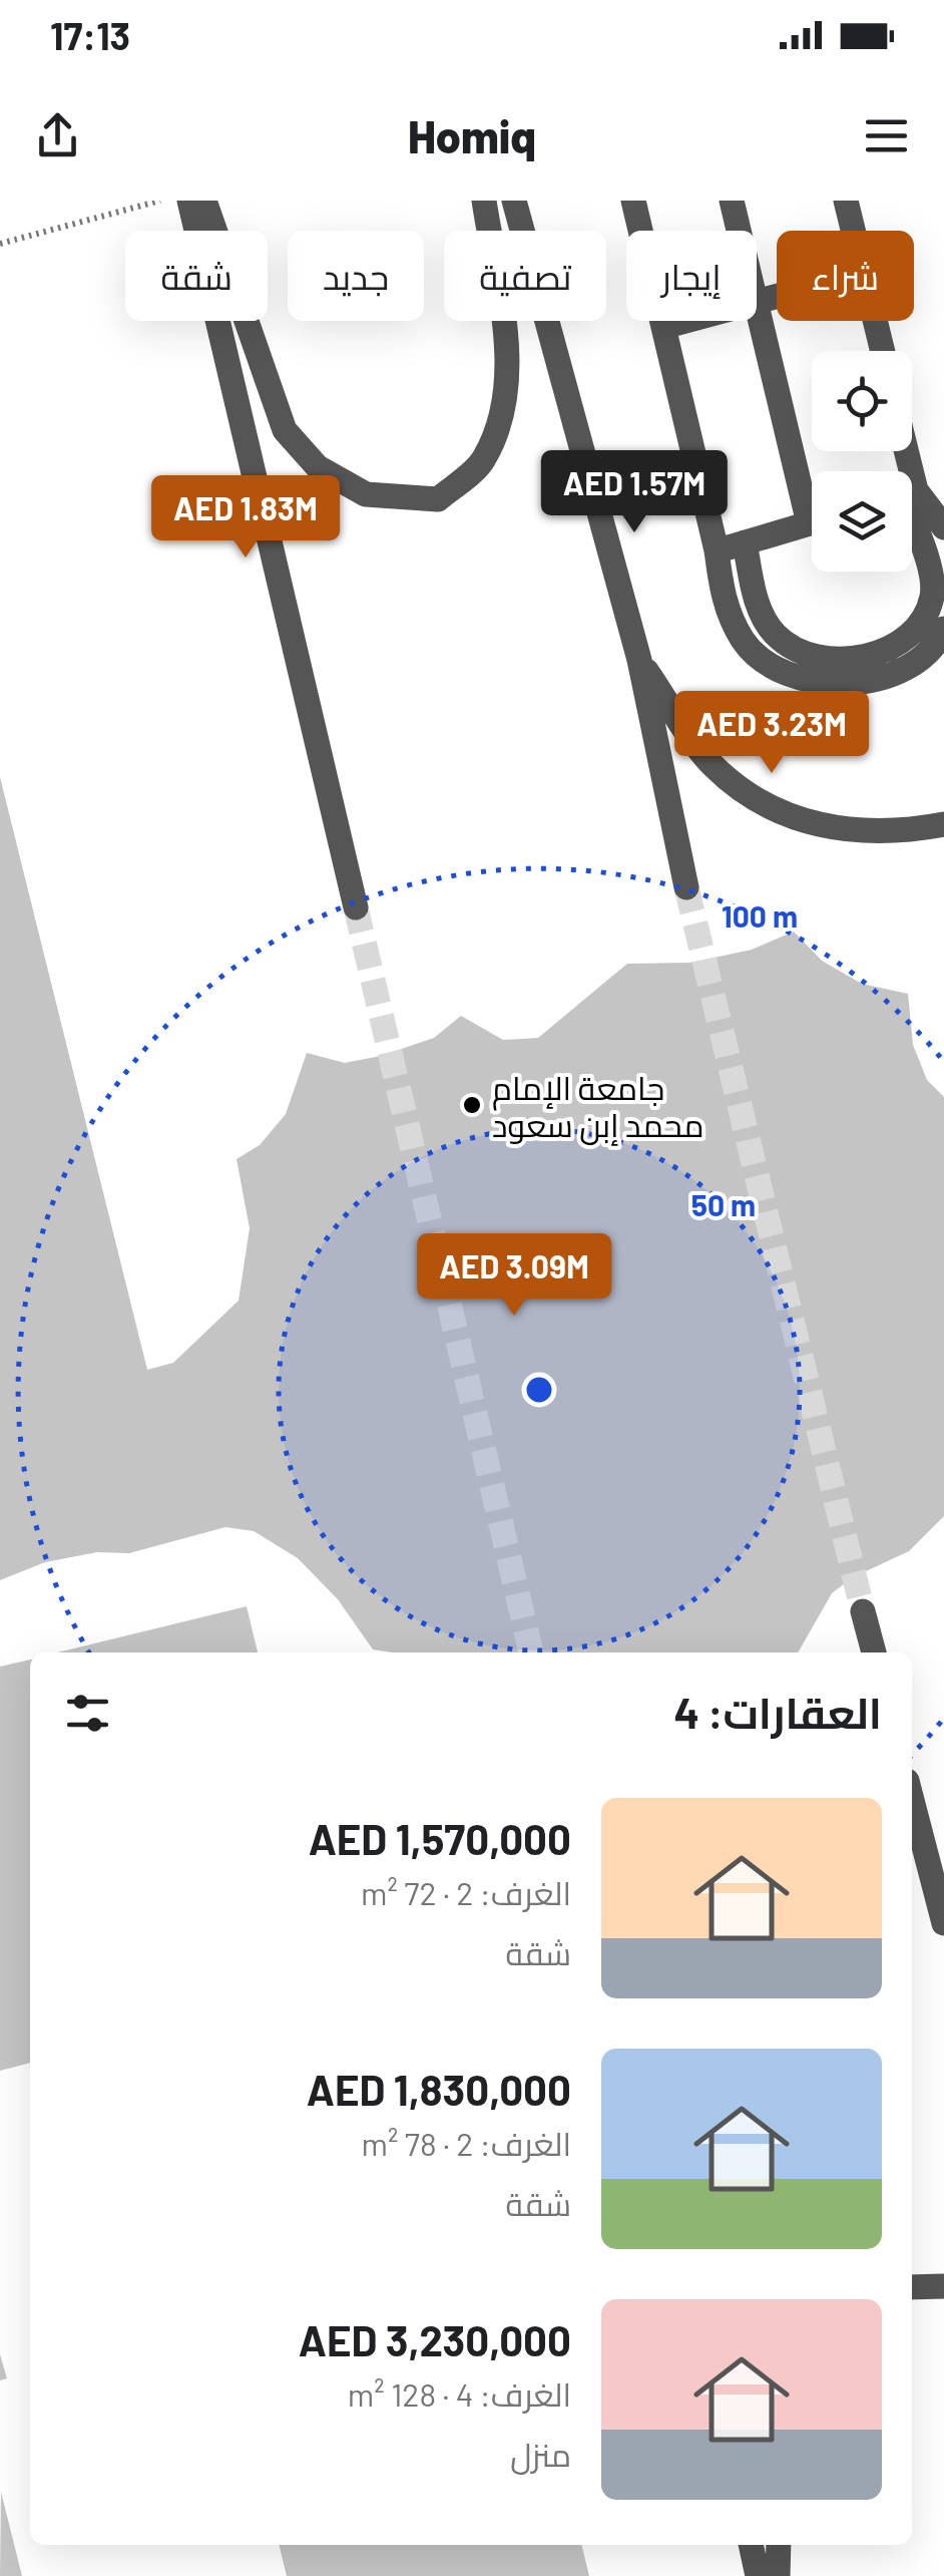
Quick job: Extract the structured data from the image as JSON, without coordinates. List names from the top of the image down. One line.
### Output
{"places":["جامعة الإمام محمد إبن سعود"],"page":{"status":"17:13","header":"Homiq","chip":["شراء","إيجار","تصفية","جديد","شقة"],"price":["AED 1.57M","AED 1.83M","AED 3.23M","AED 3.09M"],"heading":"العقارات: 4","list":[{"name":"AED 1,570,000","note":"الغرف: 2 · 72 m² · شقة"},{"name":"AED 1,830,000","note":"الغرف: 2 · 78 m² · شقة"},{"name":"AED 3,230,000","note":"الغرف: 4 · 128 m² · منزل"}]},"rings":["100 m","50 m"]}
